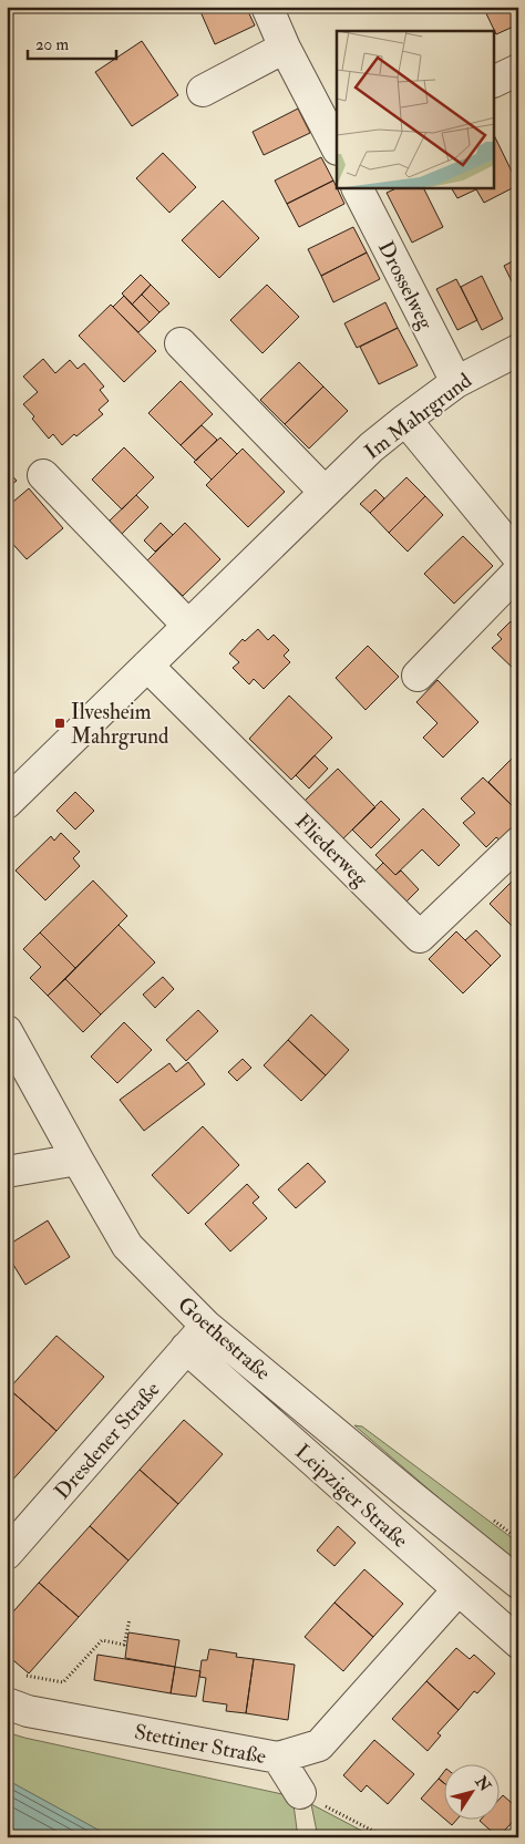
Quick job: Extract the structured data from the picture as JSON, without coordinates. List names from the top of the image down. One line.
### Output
{"streets":{"street":["Drosselweg","Im Mahrgrund","Fliederweg","Goethestraße","Dresdener Straße","Leipziger Straße","Stettiner Straße"]},"crossings":[["Drosselweg","Im Mahrgrund"],["Im Mahrgrund","Fliederweg"],["Goethestraße","Dresdener Straße"],["Goethestraße","Leipziger Straße"],["Dresdener Straße","Leipziger Straße"],["Leipziger Straße","Stettiner Straße"]],"places":{"transit":["Ilvesheim Mahrgrund"]},"scale_bar":"20 m","north":"top right"}
